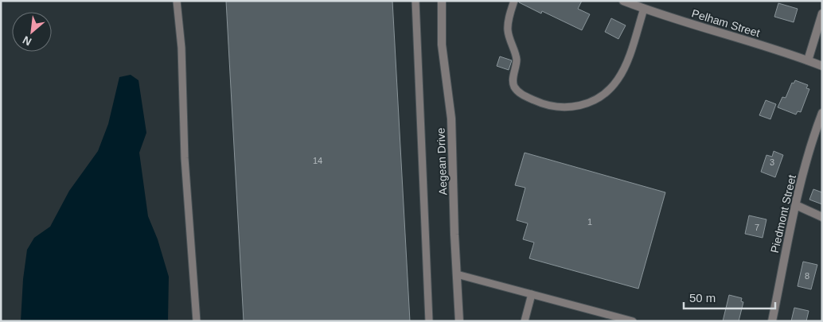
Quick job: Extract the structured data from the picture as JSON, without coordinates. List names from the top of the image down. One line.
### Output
{"streets":{"street":["Pelham Street","Aegean Drive","Piedmont Street"]},"house_numbers":["14","3","1","7","8"],"scale_bar":"50 m","north":"bottom left"}
